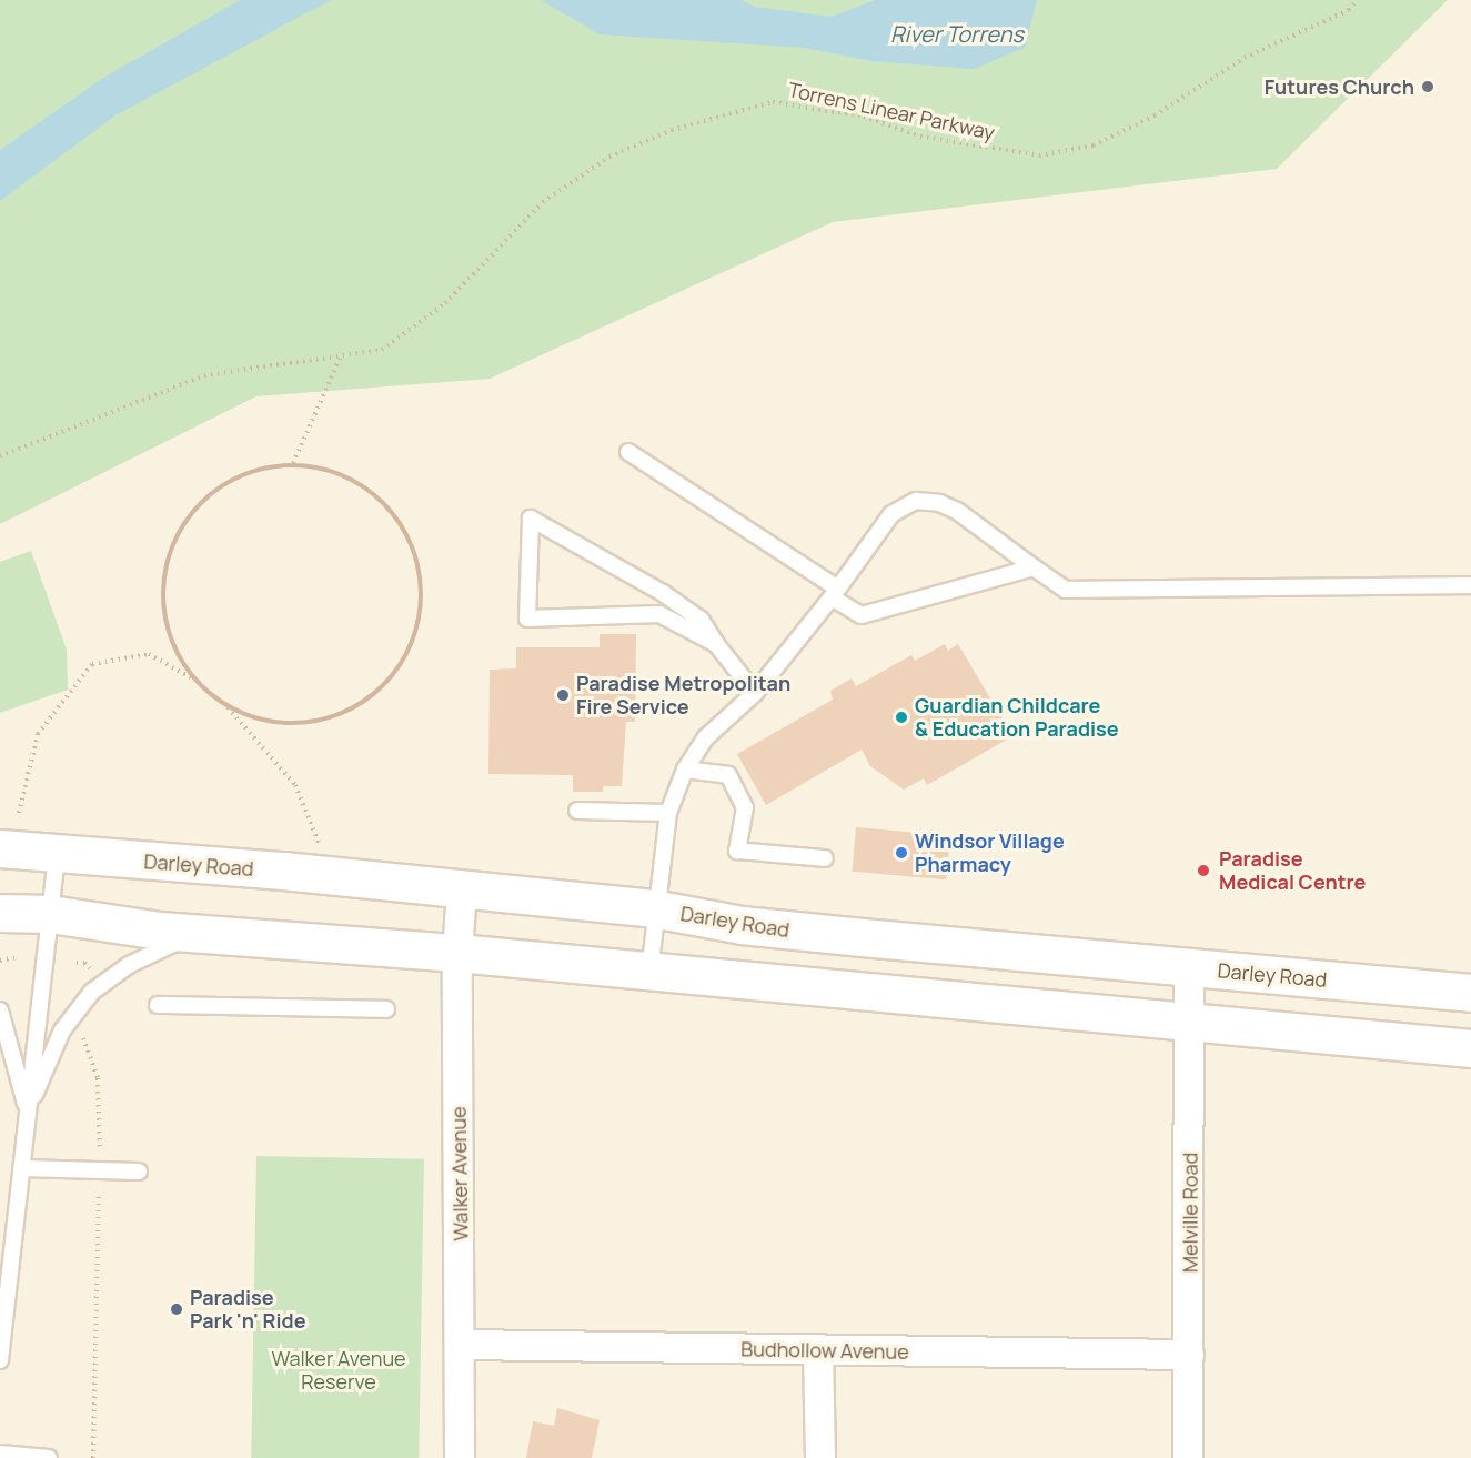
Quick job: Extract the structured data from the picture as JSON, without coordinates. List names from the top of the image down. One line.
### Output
{"streets":{"main road":["Darley Road"],"street":["Walker Avenue","Melville Road","Budhollow Avenue"],"path":["Torrens Linear Parkway"]},"crossings":[["Darley Road","Walker Avenue"],["Darley Road","Melville Road"],["Walker Avenue","Budhollow Avenue"],["Melville Road","Budhollow Avenue"]],"water":["River Torrens"],"parks":["Walker Avenue Reserve"],"places":["Futures Church","Paradise Metropolitan Fire Service","Guardian Childcare & Education Paradise","Windsor Village Pharmacy","Paradise Medical Centre","Paradise Park 'n' Ride"]}
